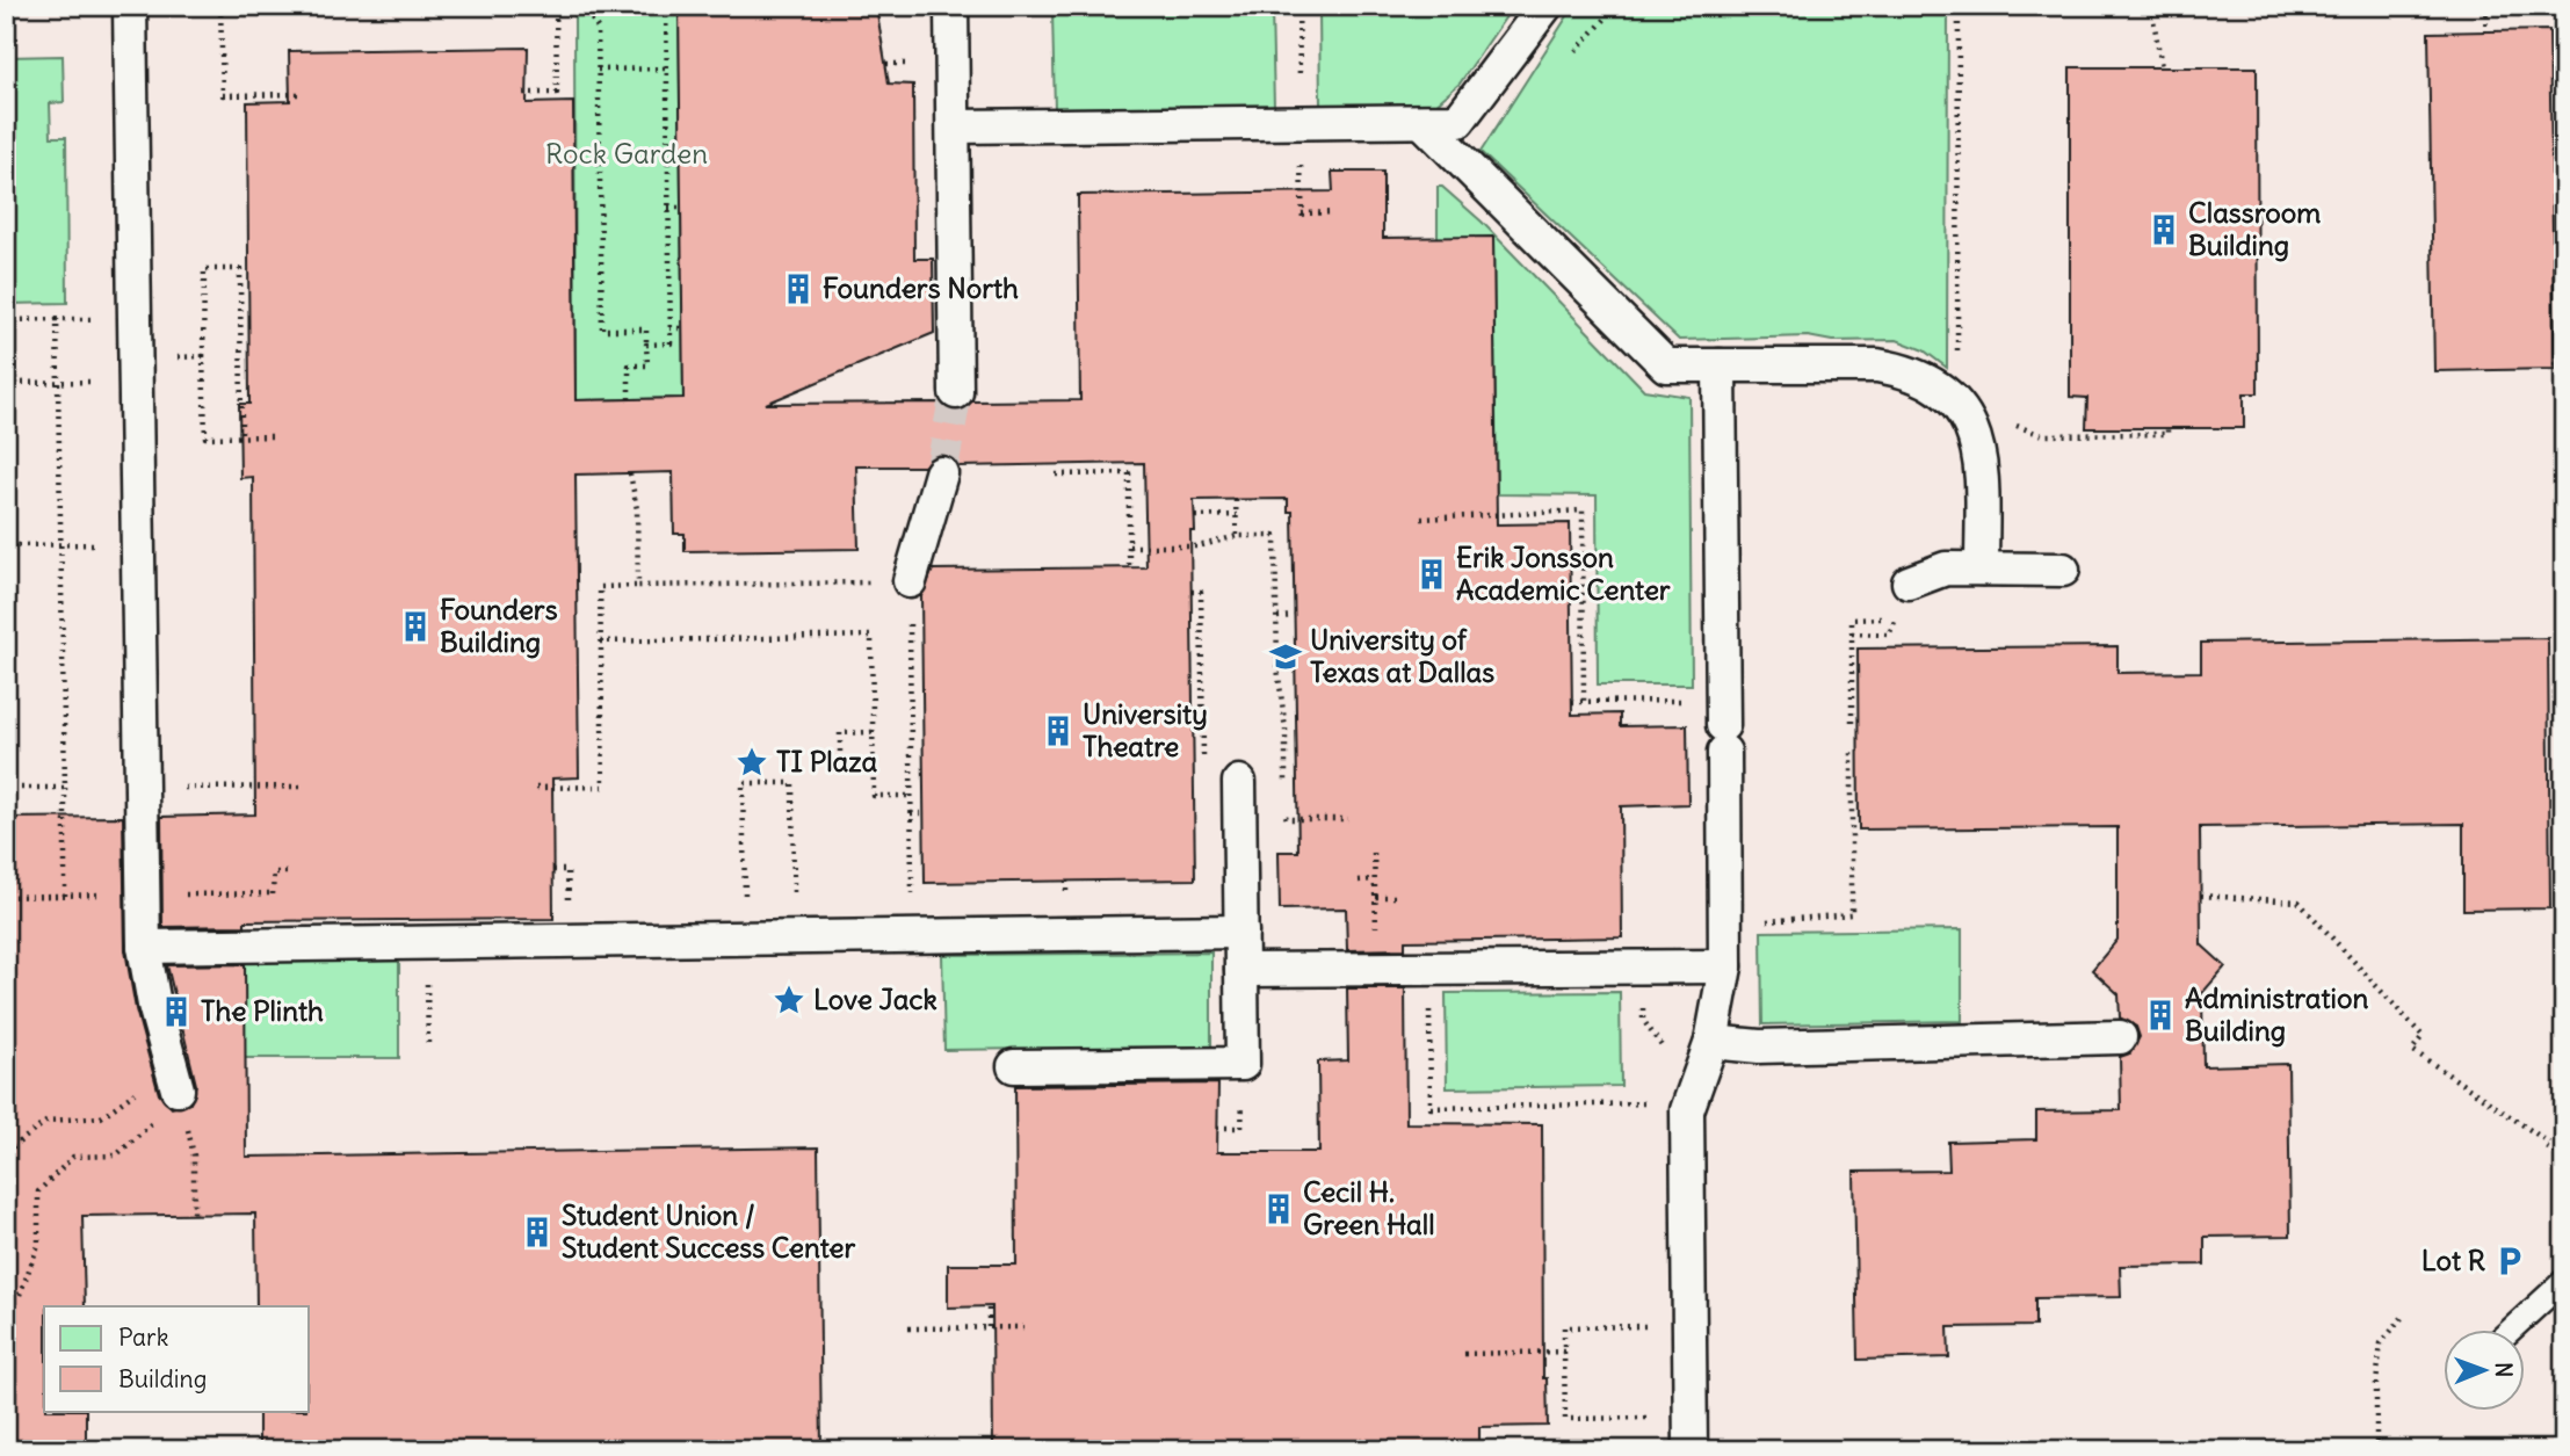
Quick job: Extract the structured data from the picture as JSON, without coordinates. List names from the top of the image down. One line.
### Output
{"parks":["Rock Garden"],"places":{"building":["Classroom Building","Founders North","Erik Jonsson Academic Center","Founders Building","University Theatre","The Plinth","Administration Building","Cecil H. Green Hall","Student Union / Student Success Center"],"school or university":["University of Texas at Dallas"],"place":["TI Plaza","Love Jack"],"parking":["Lot R"]},"legend":["Park","Building"],"north":"right"}
